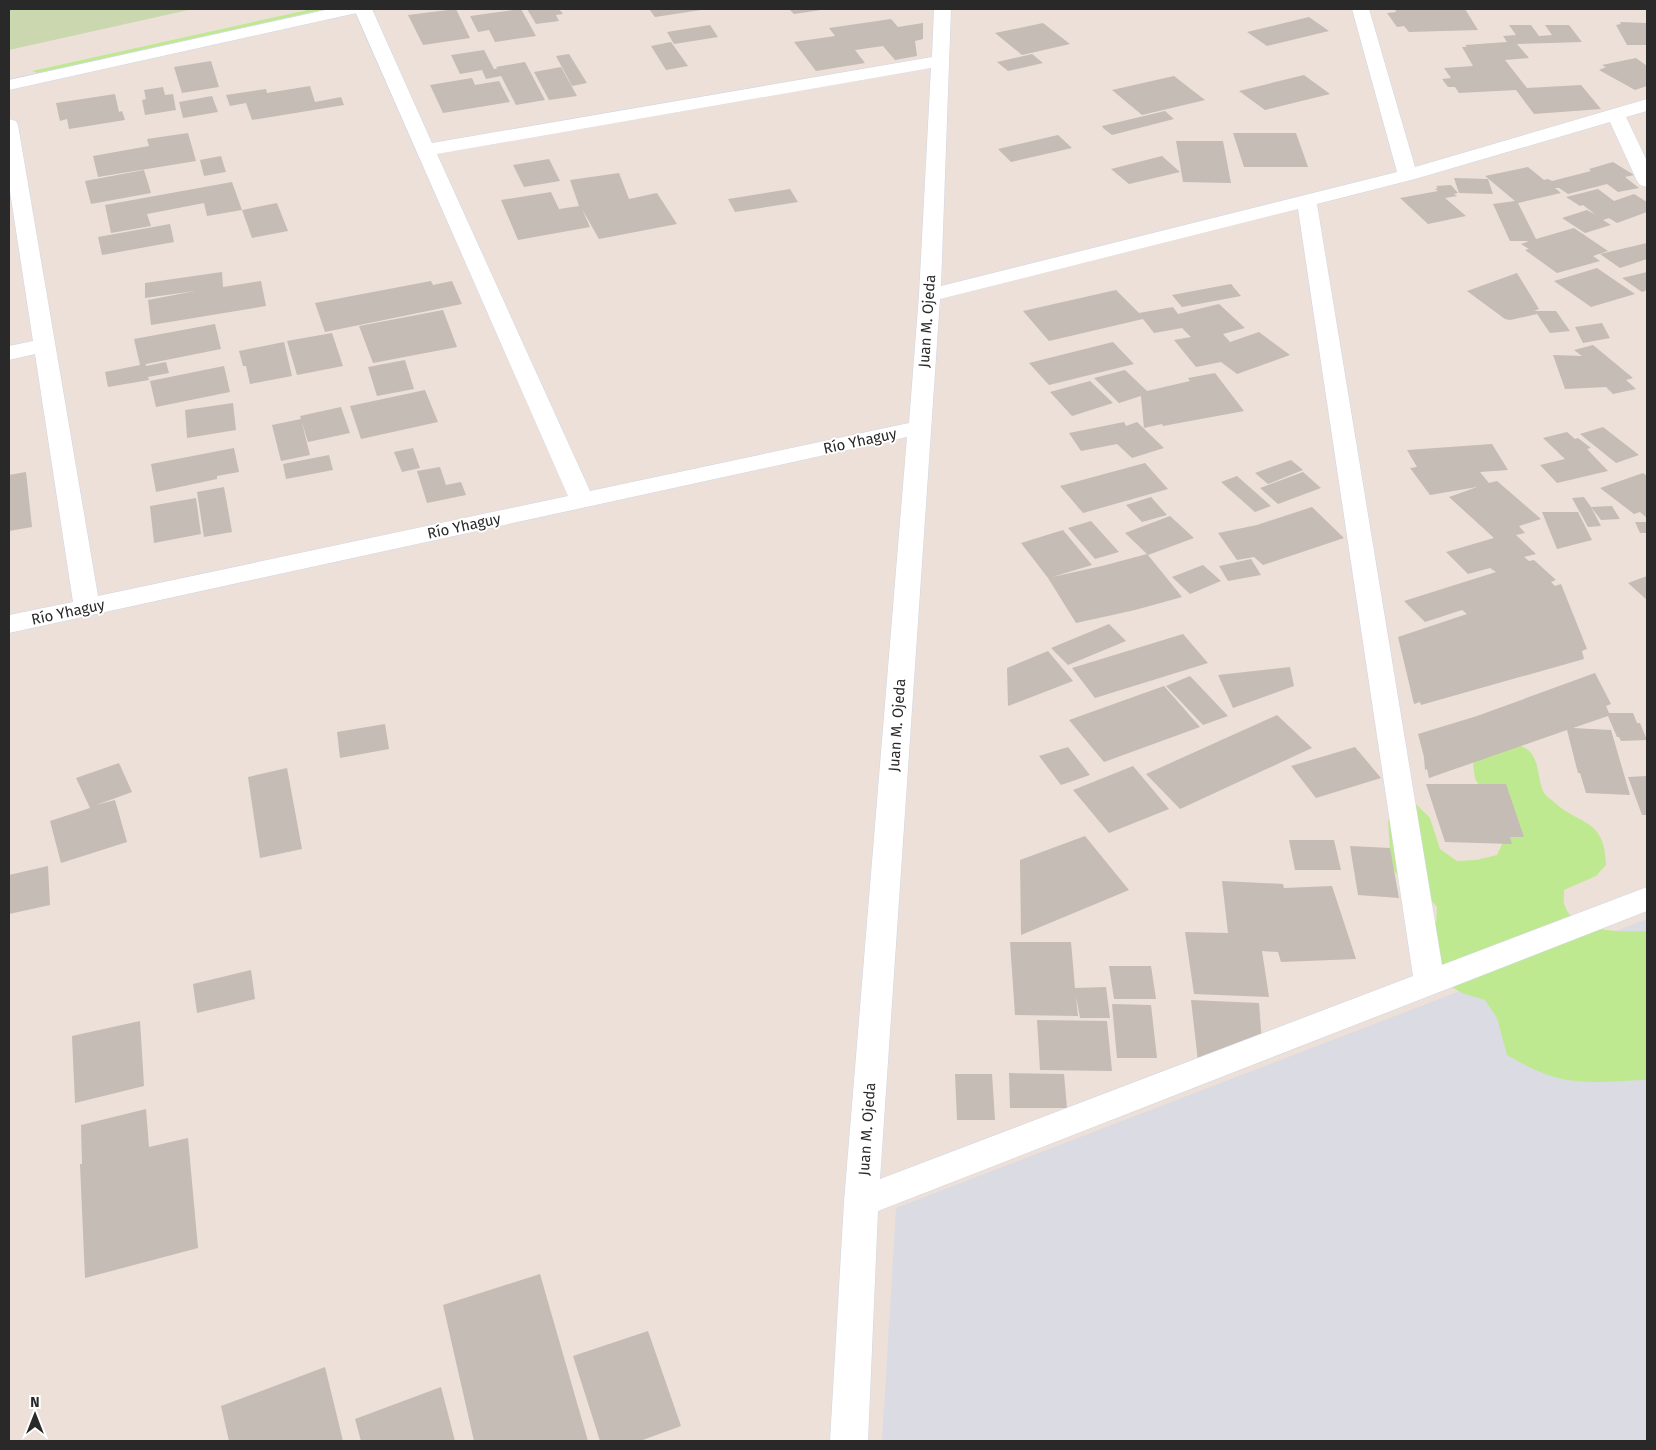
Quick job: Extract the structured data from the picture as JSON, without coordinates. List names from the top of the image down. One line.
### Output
{"streets":{"street":["Juan M. Ojeda","Río Yhaguy"]},"crossings":[["Juan M. Ojeda","Río Yhaguy"]],"north":"top"}
